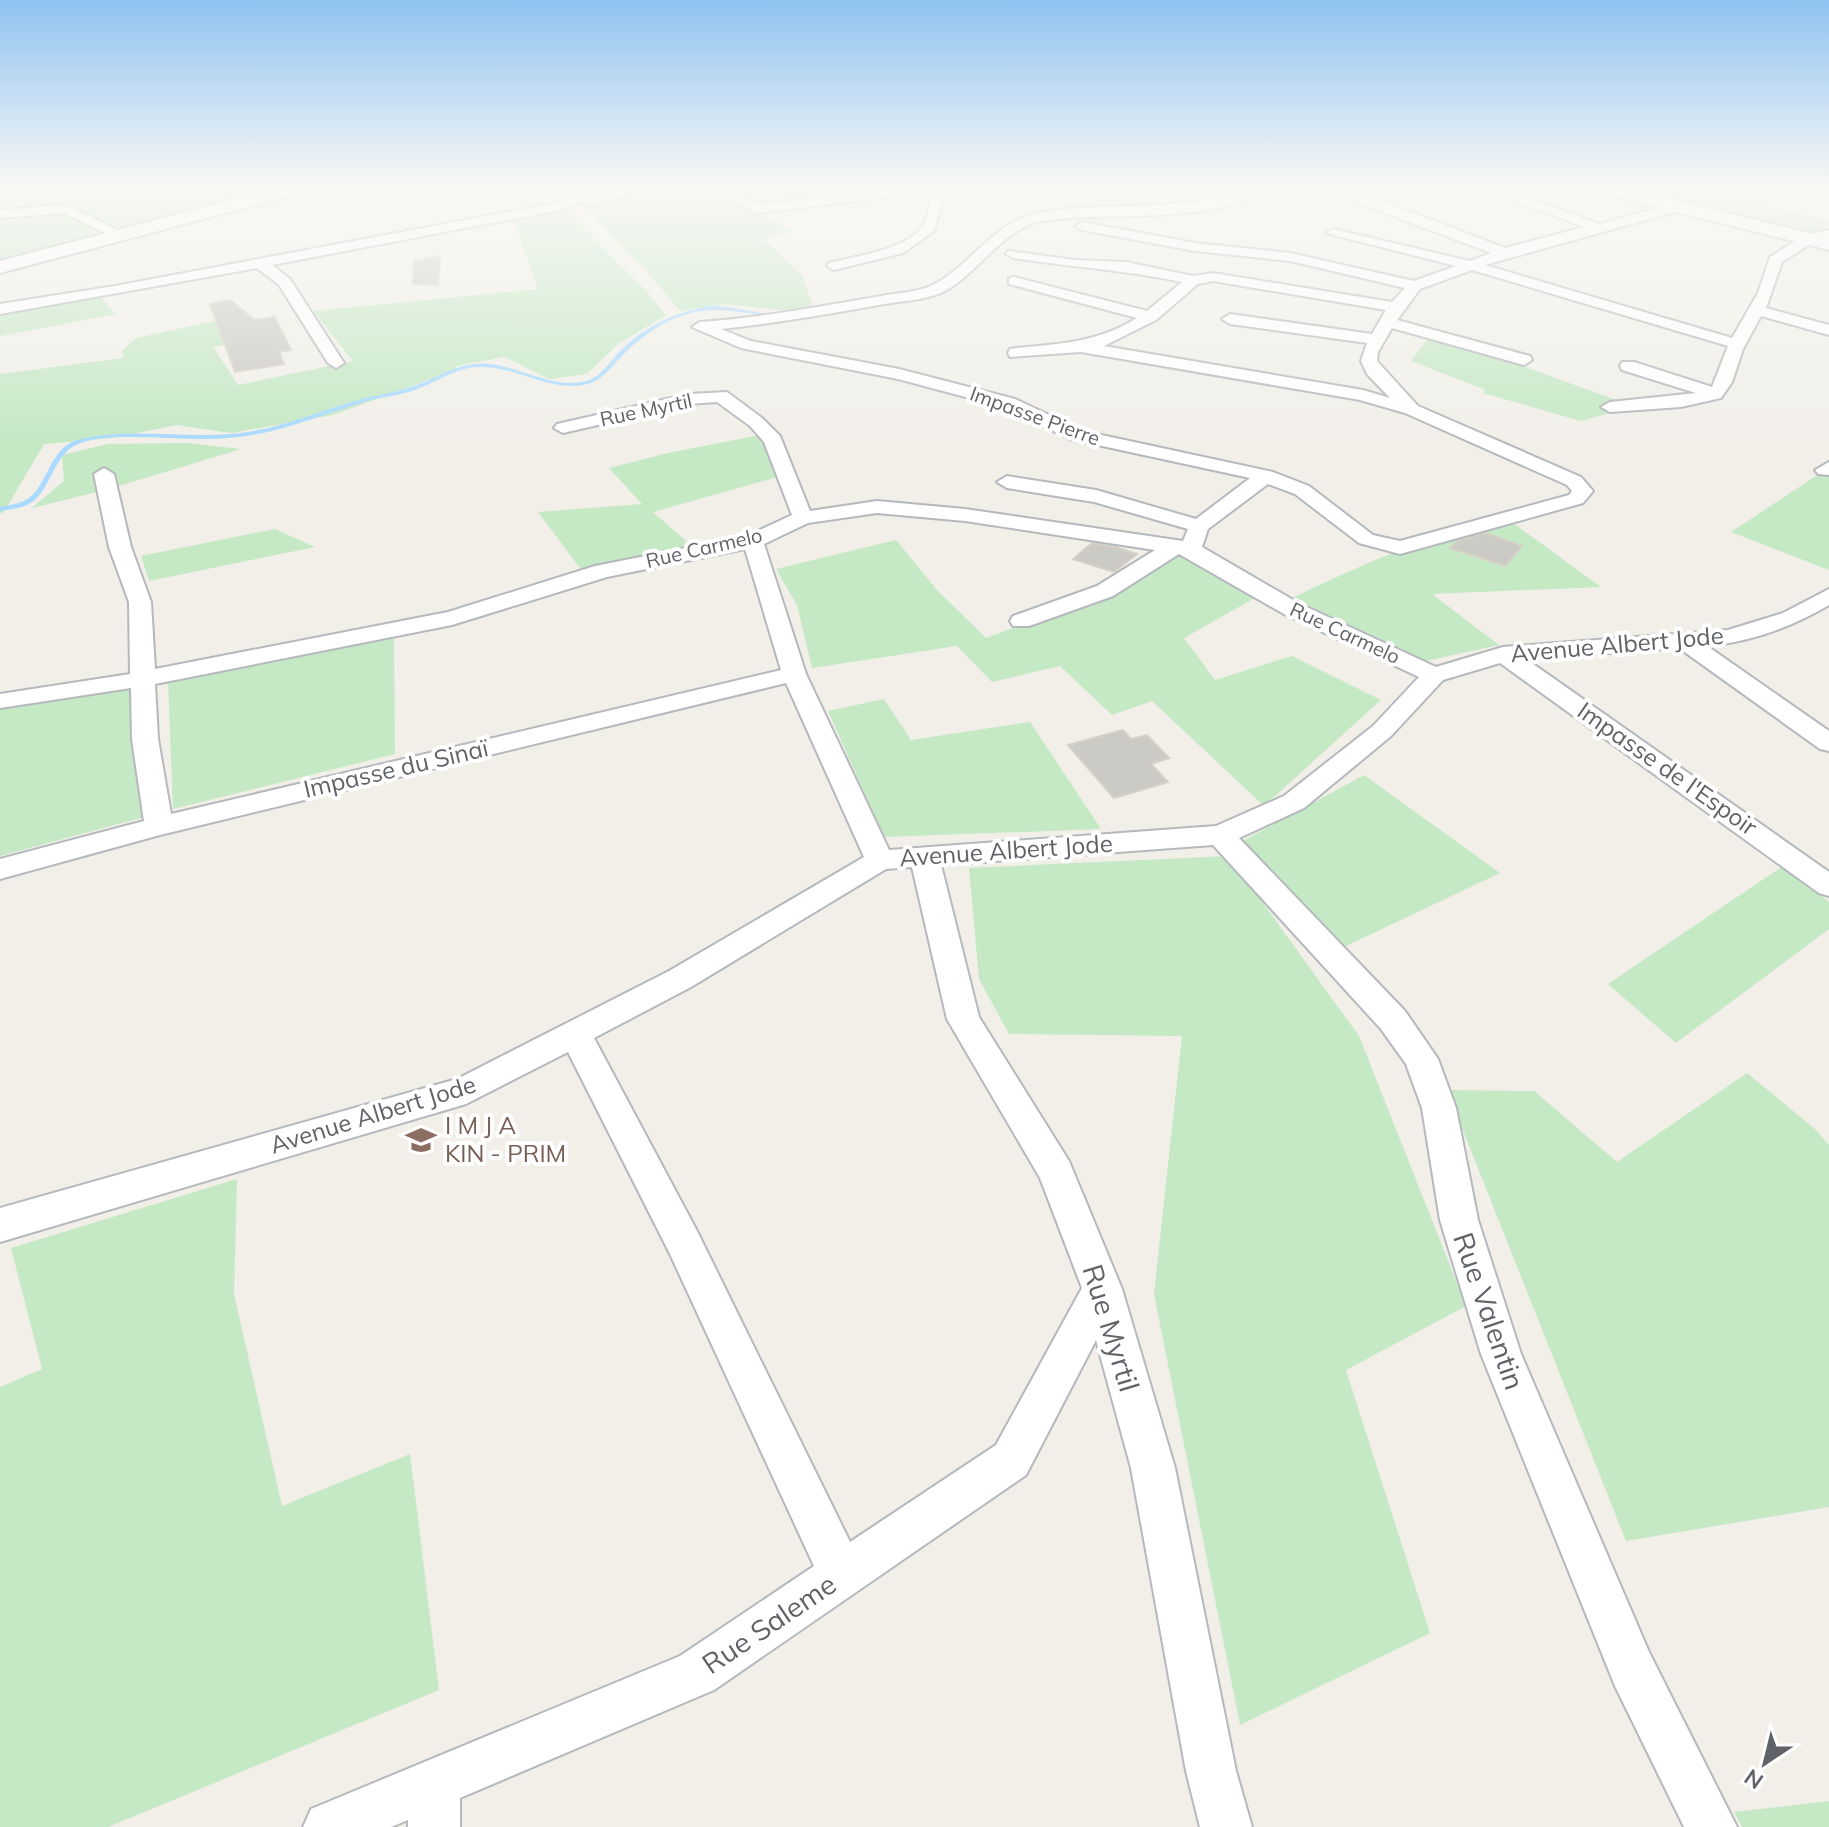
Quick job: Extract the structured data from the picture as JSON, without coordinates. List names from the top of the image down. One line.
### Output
{"streets":{"street":["Rue Myrtil","Impasse Pierre","Rue Carmelo","Avenue Albert Jode","Impasse du Sinaï","Impasse de l'Espoir","Rue Valentin","Rue Saleme"]},"crossings":[["Rue Myrtil","Rue Carmelo"],["Rue Myrtil","Avenue Albert Jode"],["Rue Myrtil","Rue Saleme"],["Rue Carmelo","Avenue Albert Jode"],["Avenue Albert Jode","Impasse de l'Espoir"],["Avenue Albert Jode","Rue Valentin"]],"places":{"school or university":["I M J A KIN - PRIM"]},"north":"bottom left"}
